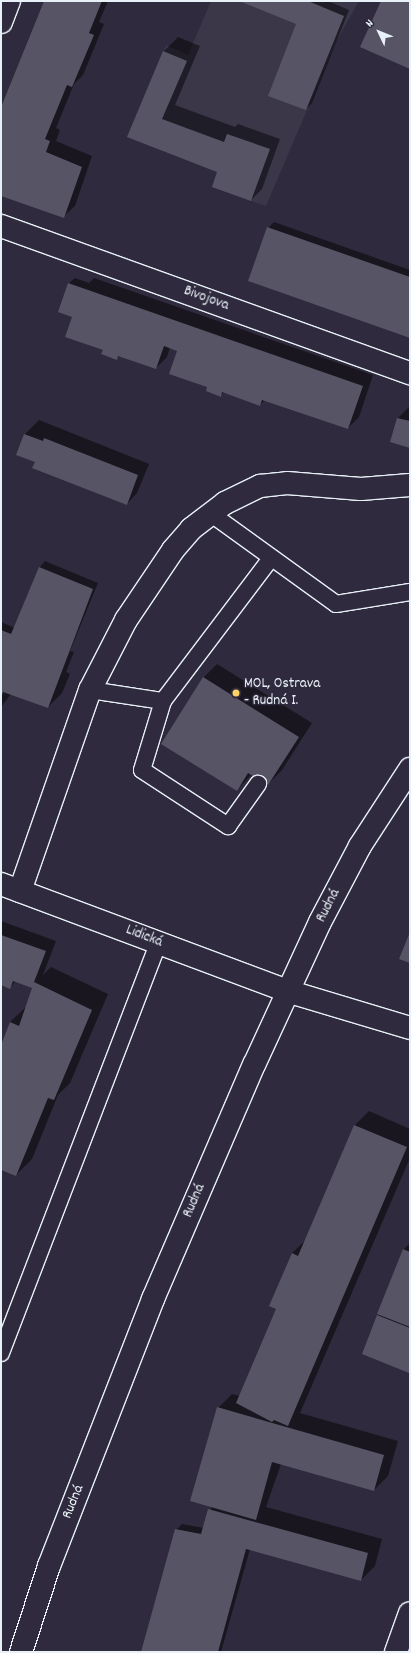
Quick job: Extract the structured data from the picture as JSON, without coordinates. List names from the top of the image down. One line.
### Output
{"streets":{"street":["Bivojova","Rudná","Lidická"]},"crossings":[["Rudná","Lidická"]],"places":["MOL, Ostrava - Rudná I."],"north":"top left"}
